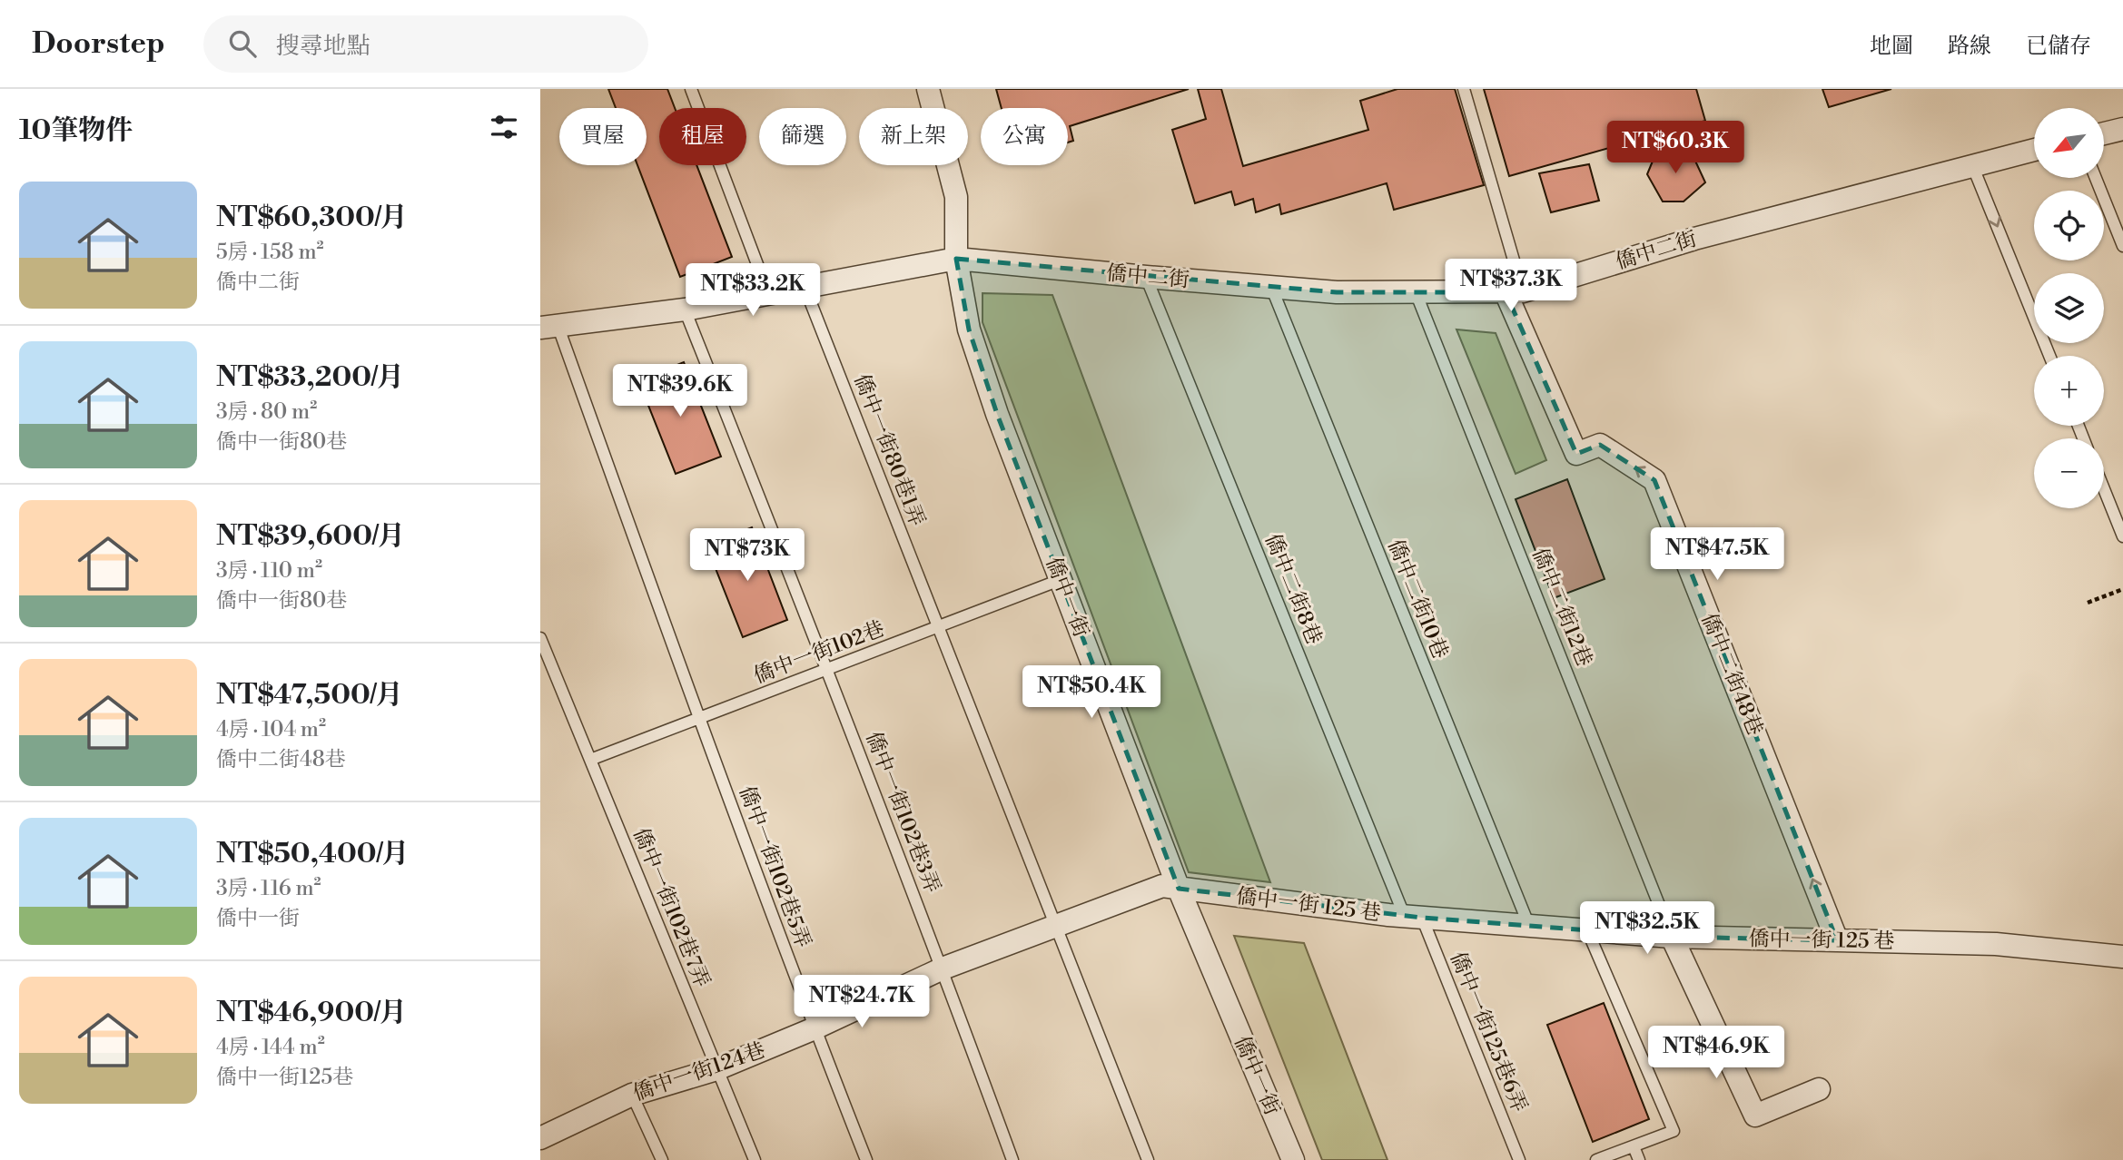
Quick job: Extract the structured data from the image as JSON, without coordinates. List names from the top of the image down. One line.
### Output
{"streets":{"street":["僑中二街","僑中一街","僑中二街48巷","僑中一街 125 巷","僑中一街124巷"],"lane":["僑中一街80巷1弄","僑中二街8巷","僑中二街10巷","僑中二街12巷","僑中一街102巷","僑中一街102巷3弄","僑中一街102巷5弄","僑中一街102巷7弄","僑中一街125巷6弄"]},"crossings":[["僑中二街","僑中一街80巷1弄"],["僑中二街","僑中二街8巷"],["僑中二街","僑中一街"],["僑中二街","僑中二街10巷"],["僑中二街","僑中二街12巷"],["僑中二街","僑中二街48巷"],["僑中二街","僑中一街102巷3弄"],["僑中二街","僑中一街102巷5弄"],["僑中一街80巷1弄","僑中一街102巷"],["僑中一街80巷1弄","僑中一街124巷"],["僑中二街8巷","僑中一街 125 巷"],["僑中二街8巷","僑中一街125巷6弄"],["僑中一街","僑中一街102巷"],["僑中一街","僑中一街 125 巷"],["僑中一街","僑中一街124巷"],["僑中二街10巷","僑中一街 125 巷"],["僑中二街12巷","僑中一街 125 巷"],["僑中一街102巷","僑中一街102巷3弄"],["僑中一街102巷","僑中一街102巷5弄"],["僑中一街102巷","僑中一街102巷7弄"],["僑中二街48巷","僑中一街 125 巷"],["僑中一街102巷3弄","僑中一街124巷"],["僑中一街102巷5弄","僑中一街124巷"],["僑中一街 125 巷","僑中一街125巷6弄"],["僑中一街 125 巷","僑中一街124巷"],["僑中一街102巷7弄","僑中一街124巷"]],"one_way":["僑中二街48巷"],"north":"bottom left","page":{"header":"Doorstep","search":"搜尋地點","nav":["地圖","路線","已儲存"],"heading":"10筆物件","map_buttons":["+","−"],"chip":["買屋","租屋","篩選","新上架","公寓"],"price":["NT$60.3K","NT$37.3K","NT$33.2K","NT$39.6K","NT$47.5K","NT$73K","NT$50.4K","NT$32.5K","NT$24.7K","NT$46.9K"],"list":[{"name":"NT$60,300/月","note":"5房 · 158 m² · 僑中二街"},{"name":"NT$33,200/月","note":"3房 · 80 m² · 僑中一街80巷"},{"name":"NT$39,600/月","note":"3房 · 110 m² · 僑中一街80巷"},{"name":"NT$47,500/月","note":"4房 · 104 m² · 僑中二街48巷"},{"name":"NT$50,400/月","note":"3房 · 116 m² · 僑中一街"},{"name":"NT$46,900/月","note":"4房 · 144 m² · 僑中一街125巷"}]}}
